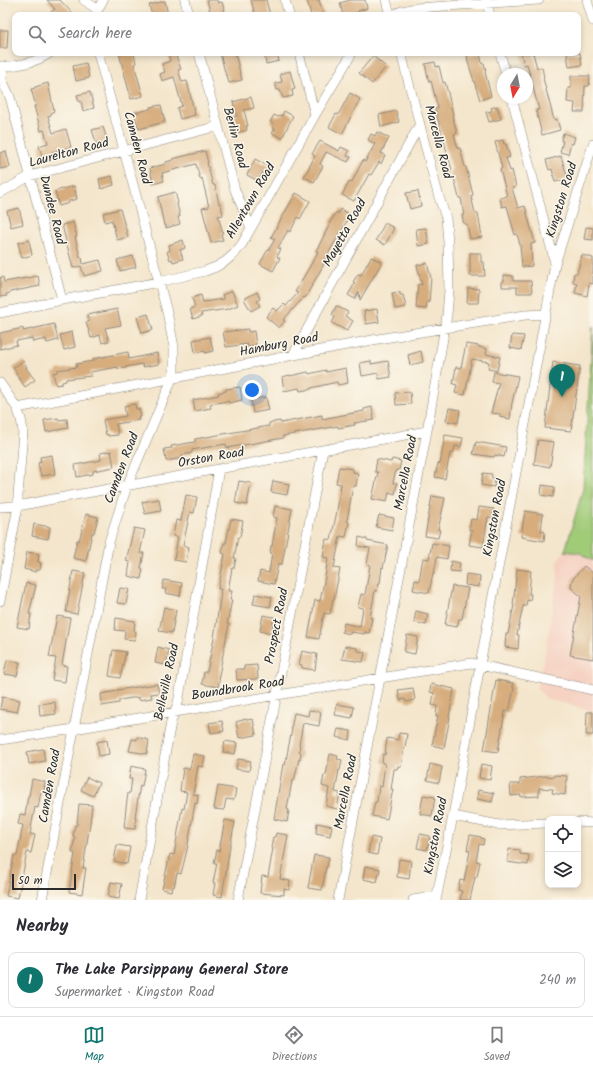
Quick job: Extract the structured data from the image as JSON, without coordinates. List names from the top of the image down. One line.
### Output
{"streets":{"street":["Berlin Road","Marcella Road","Camden Road","Laurelton Road","Kingston Road","Allentown Road","Dundee Road","Mayetta Road","Hamburg Road","Orston Road","Prospect Road","Belleville Road","Boundbrook Road"]},"crossings":[["Berlin Road","Laurelton Road"],["Berlin Road","Allentown Road"],["Marcella Road","Mayetta Road"],["Marcella Road","Hamburg Road"],["Marcella Road","Orston Road"],["Marcella Road","Boundbrook Road"],["Camden Road","Laurelton Road"],["Camden Road","Allentown Road"],["Camden Road","Hamburg Road"],["Camden Road","Orston Road"],["Camden Road","Boundbrook Road"],["Laurelton Road","Dundee Road"],["Kingston Road","Hamburg Road"],["Kingston Road","Boundbrook Road"],["Allentown Road","Dundee Road"],["Mayetta Road","Hamburg Road"],["Orston Road","Prospect Road"],["Orston Road","Belleville Road"],["Prospect Road","Boundbrook Road"],["Belleville Road","Boundbrook Road"]],"scale_bar":"50 m","north":"bottom","page":{"search":"Search here","pins":"1","scale":"50 m","heading":"Nearby","list":[{"mark":"1","name":"The Lake Parsippany General Store","note":"Supermarket · Kingston Road","value":"240 m"}],"nav":["Map","Directions","Saved"]}}
